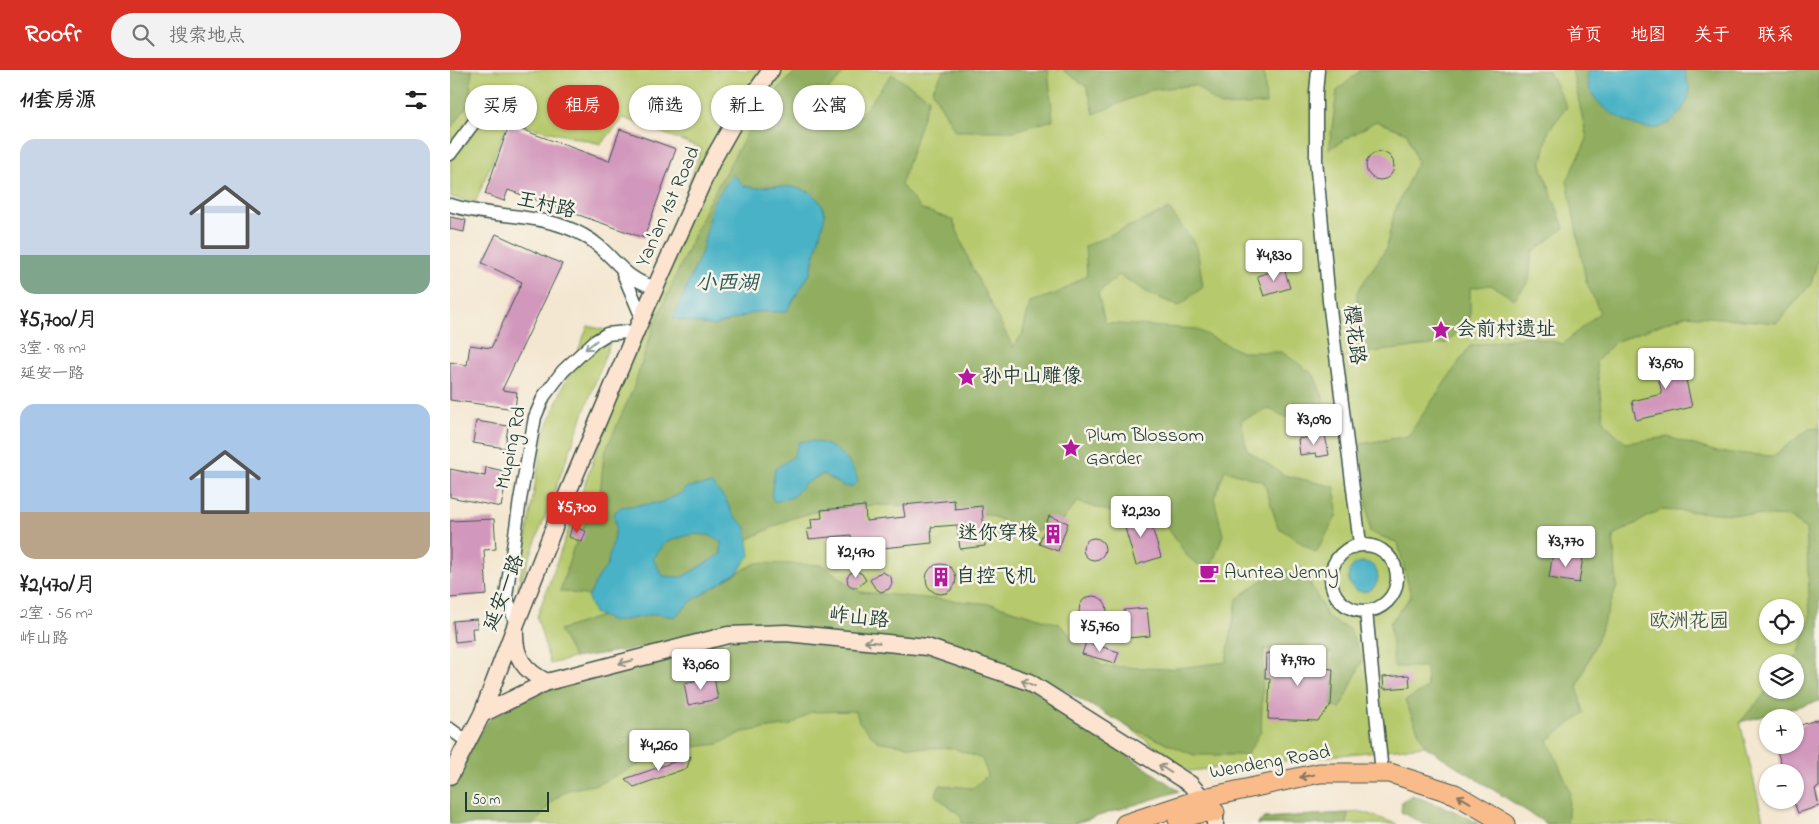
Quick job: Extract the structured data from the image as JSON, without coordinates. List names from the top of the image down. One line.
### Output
{"streets":{"main road":["Yan'an 1st Road","延安一路","岞山路","Wendeng Road"],"street":["王村路","樱花路","Muping Rd"]},"crossings":[["王村路","Yan'an 1st Road"],["王村路","Muping Rd"],["王村路","延安一路"],["Yan'an 1st Road","延安一路"],["Muping Rd","延安一路"],["延安一路","岞山路"],["岞山路","Wendeng Road"]],"one_way":["Muping Rd","岞山路","Wendeng Road"],"water":["小西湖"],"parks":["欧洲花园"],"places":{"place":["会前村遗址","孙中山雕像","Plum Blossom Garder"],"building":["迷你穿梭","自控飞机"],"cafe":["Auntea Jenny"]},"scale_bar":"50 m","page":{"header":"Roofr","search":"搜索地点","nav":["首页","地图","关于","联系"],"heading":"11套房源","chip":["买房","租房","筛选","新上","公寓"],"list":[{"name":"¥5,700/月","note":"3室 · 98 m² · 延安一路"},{"name":"¥2,470/月","note":"2室 · 56 m² · 岞山路"}],"price":["¥4,830","¥3,690","¥3,090","¥5,700","¥2,230","¥3,770","¥2,470","¥5,760","¥7,970","¥3,060","¥4,260"],"map_buttons":["+","−"],"scale":"50 m"}}
